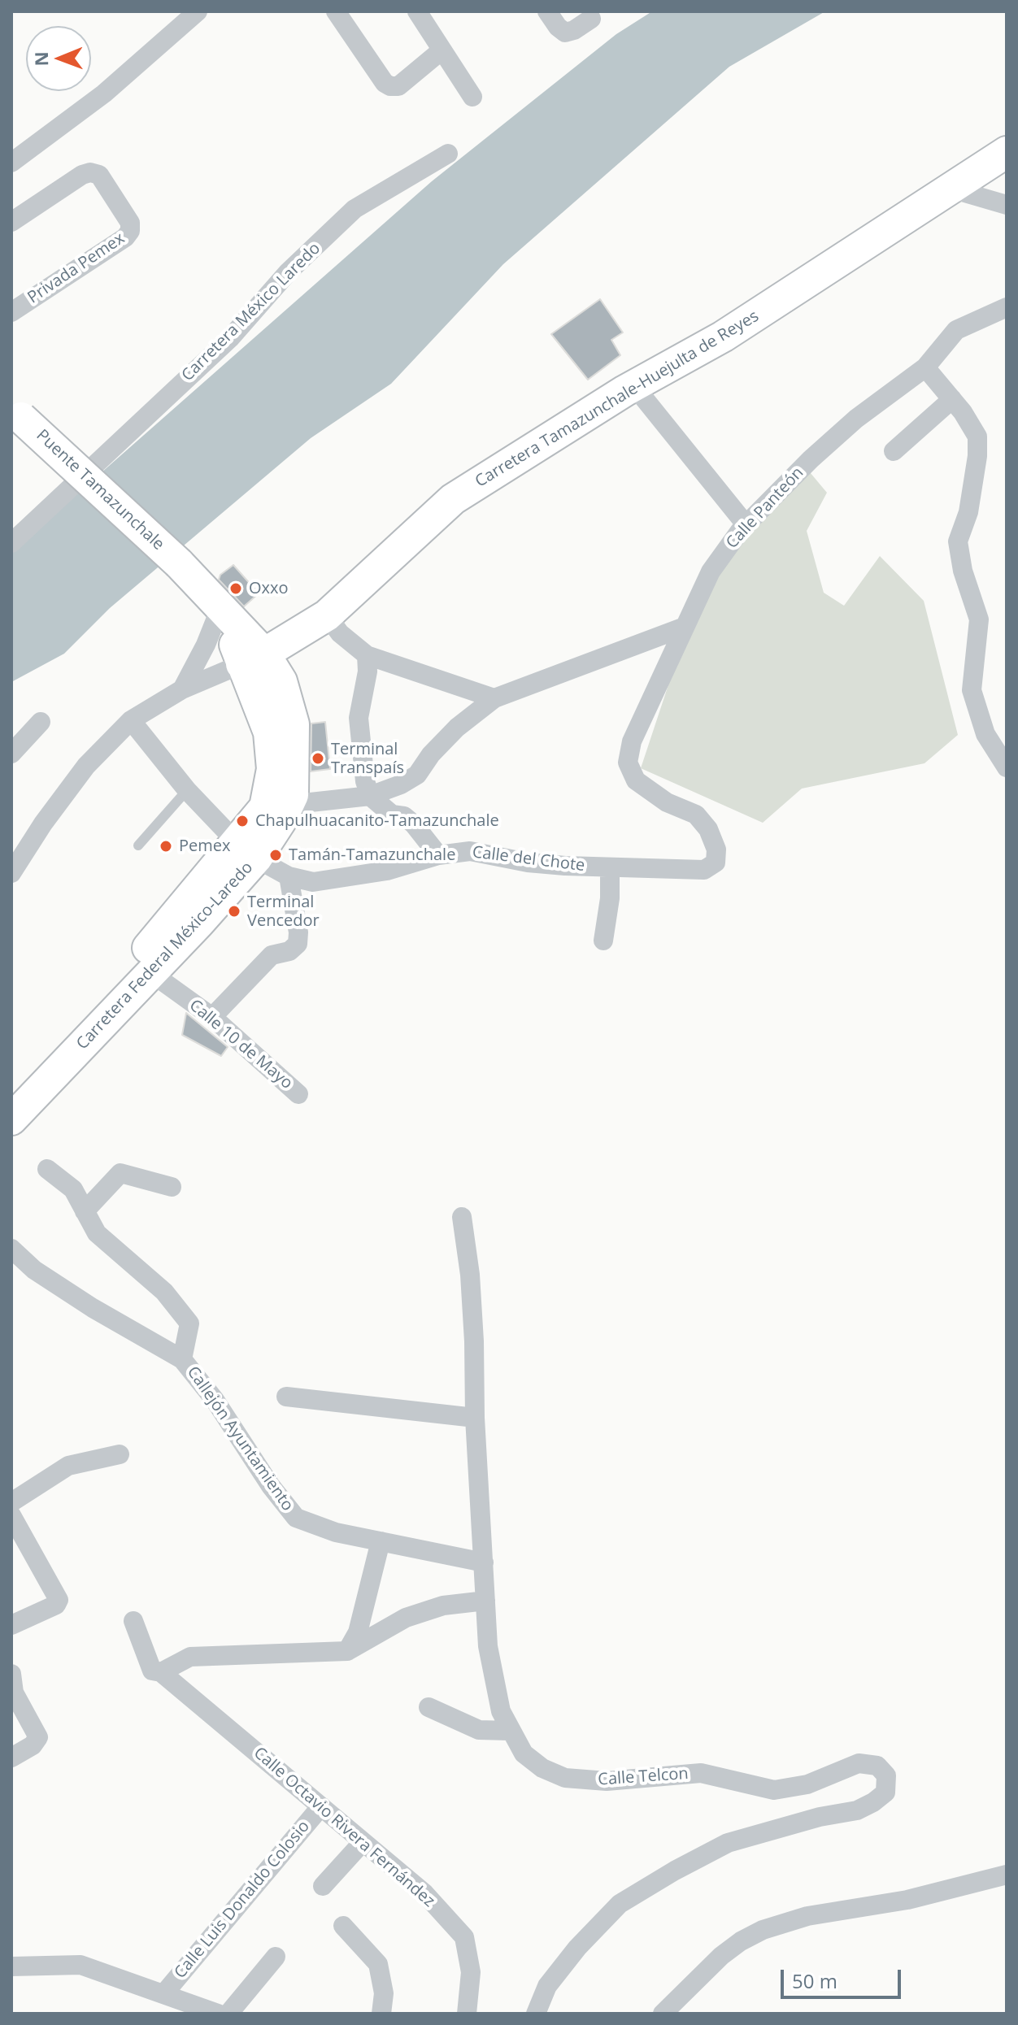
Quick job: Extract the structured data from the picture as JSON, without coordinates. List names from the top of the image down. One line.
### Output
{"streets":{"main road":["Carretera Tamazunchale-Huejulta de Reyes","Puente Tamazunchale","Carretera Federal México-Laredo"],"street":["Privada Pemex","Carretera México Laredo","Calle Panteón","Calle del Chote","Calle 10 de Mayo","Callejón Ayuntamiento","Calle Telcon","Calle Octavio Rivera Fernández","Calle Luis Donaldo Colosio"]},"crossings":[["Carretera Tamazunchale-Huejulta de Reyes","Carretera Federal México-Laredo"],["Puente Tamazunchale","Carretera Federal México-Laredo"],["Calle Panteón","Calle del Chote"],["Calle del Chote","Carretera Federal México-Laredo"],["Carretera Federal México-Laredo","Calle 10 de Mayo"],["Callejón Ayuntamiento","Calle Telcon"],["Calle Octavio Rivera Fernández","Calle Luis Donaldo Colosio"]],"places":["Oxxo","Terminal Transpaís","Chapulhuacanito-Tamazunchale","Pemex","Tamán-Tamazunchale","Terminal Vencedor"],"scale_bar":"50 m","north":"left"}
